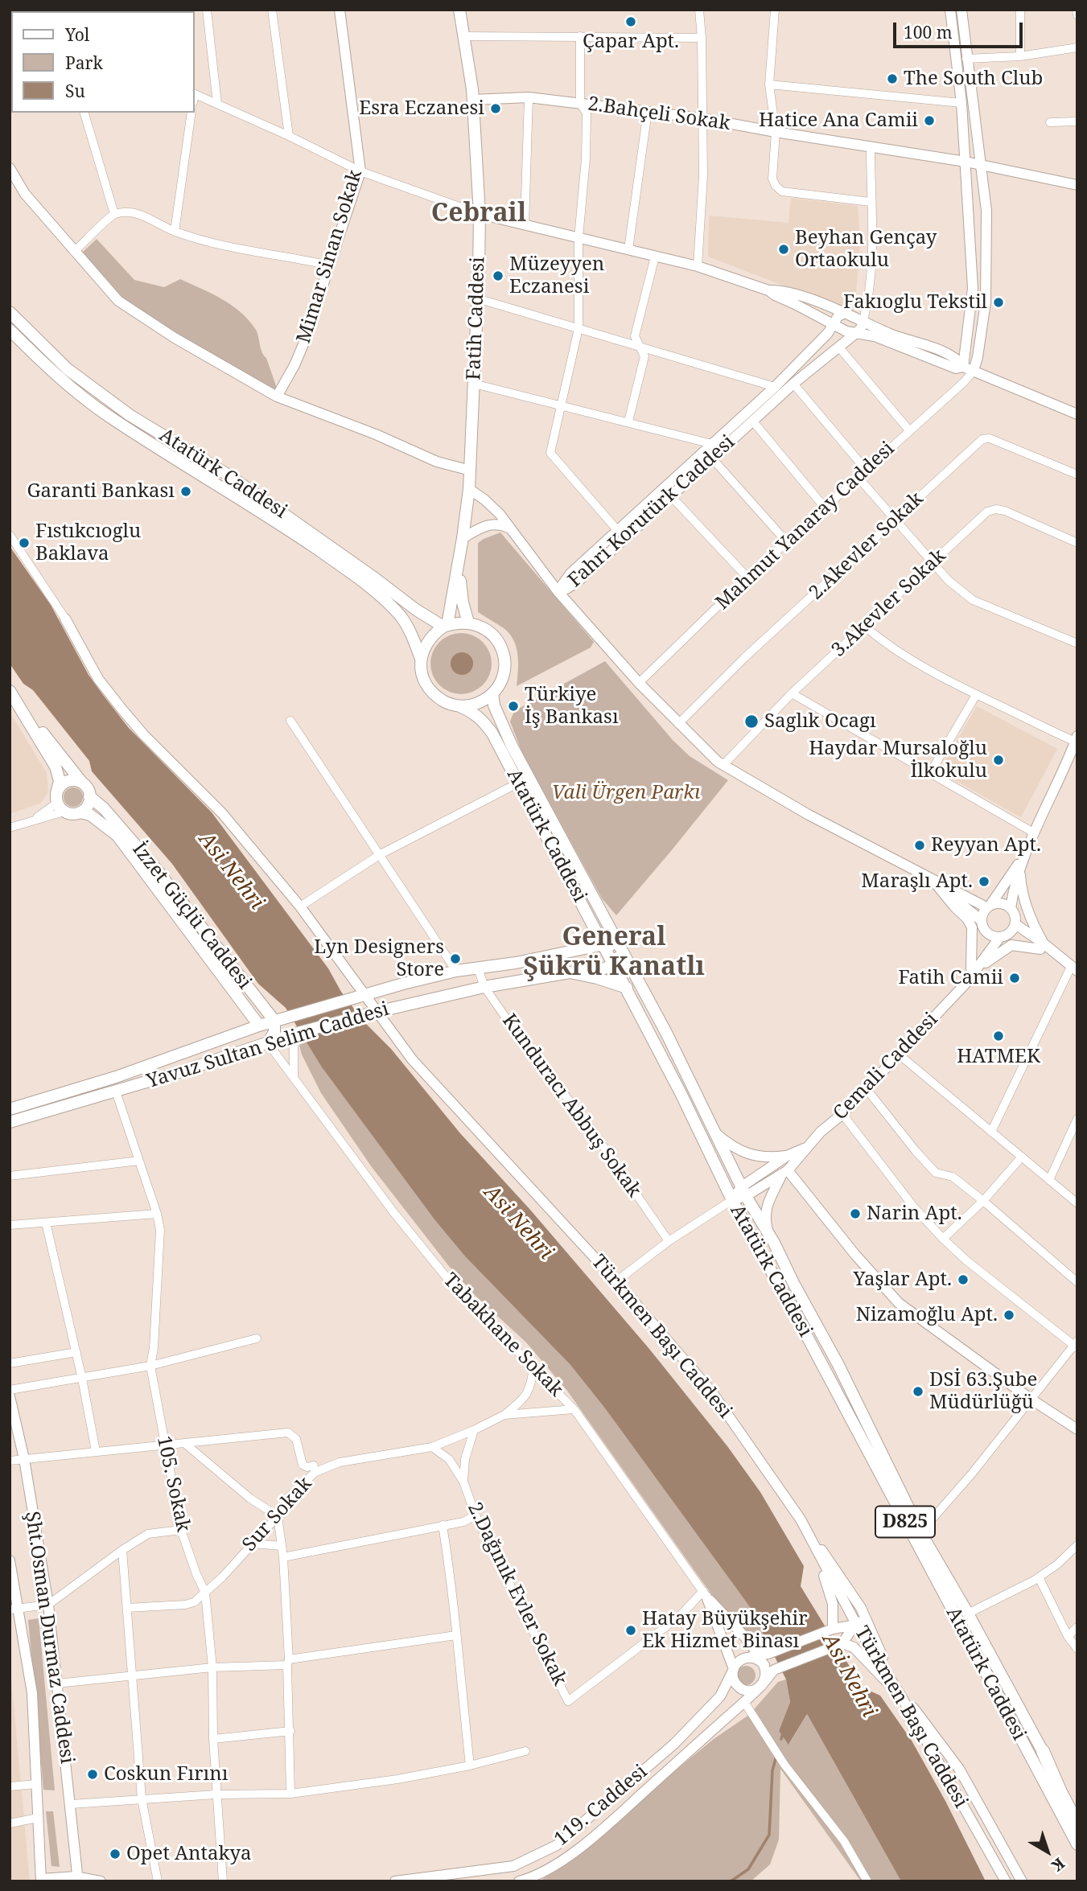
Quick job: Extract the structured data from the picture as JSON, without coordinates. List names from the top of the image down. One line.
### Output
{"streets":{"main road":["Fatih Caddesi","Atatürk Caddesi","İzzet Güçlü Caddesi","Yavuz Sultan Selim Caddesi","D825"],"street":["2.Bahçeli Sokak","Mimar Sinan Sokak","Fahri Korutürk Caddesi","Mahmut Yanaray Caddesi","2.Akevler Sokak","3.Akevler Sokak","Cemali Caddesi","Kunduracı Abbuş Sokak","Tabakhane Sokak","Türkmen Başı Caddesi","105. Sokak","Sur Sokak","2.Dağınık Evler Sokak","Şht.Osman Durmaz Caddesi","119. Caddesi"]},"crossings":[["2.Bahçeli Sokak","Fatih Caddesi"],["Fatih Caddesi","Atatürk Caddesi"],["Atatürk Caddesi","Yavuz Sultan Selim Caddesi"],["Atatürk Caddesi","Cemali Caddesi"],["İzzet Güçlü Caddesi","Yavuz Sultan Selim Caddesi"],["Yavuz Sultan Selim Caddesi","Kunduracı Abbuş Sokak"],["Yavuz Sultan Selim Caddesi","Tabakhane Sokak"],["Yavuz Sultan Selim Caddesi","Türkmen Başı Caddesi"],["Yavuz Sultan Selim Caddesi","105. Sokak"],["Tabakhane Sokak","Sur Sokak"],["Tabakhane Sokak","2.Dağınık Evler Sokak"],["105. Sokak","Sur Sokak"],["Sur Sokak","2.Dağınık Evler Sokak"]],"districts":["Cebrail","General Şükrü Kanatlı"],"water":["Asi Nehri"],"parks":["Vali Ürgen Parkı"],"places":["Çapar Apt.","The South Club","Esra Eczanesi","Hatice Ana Camii","Beyhan Gençay Ortaokulu","Müzeyyen Eczanesi","Fakıoglu Tekstil","Garanti Bankası","Fıstıkcıoglu Baklava","Türkiye İş Bankası","Saglık Ocagı","Haydar Mursaloğlu İlkokulu","Reyyan Apt.","Maraşlı Apt.","Lyn Designers Store","Fatih Camii","HATMEK","Narin Apt.","Yaşlar Apt.","Nizamoğlu Apt.","DSİ 63.Şube Müdürlüğü","Hatay Büyükşehir Ek Hizmet Binası","Coskun Fırını","Opet Antakya"],"legend":["Yol","Park","Su"],"scale_bar":"100 m","north":"bottom right"}
